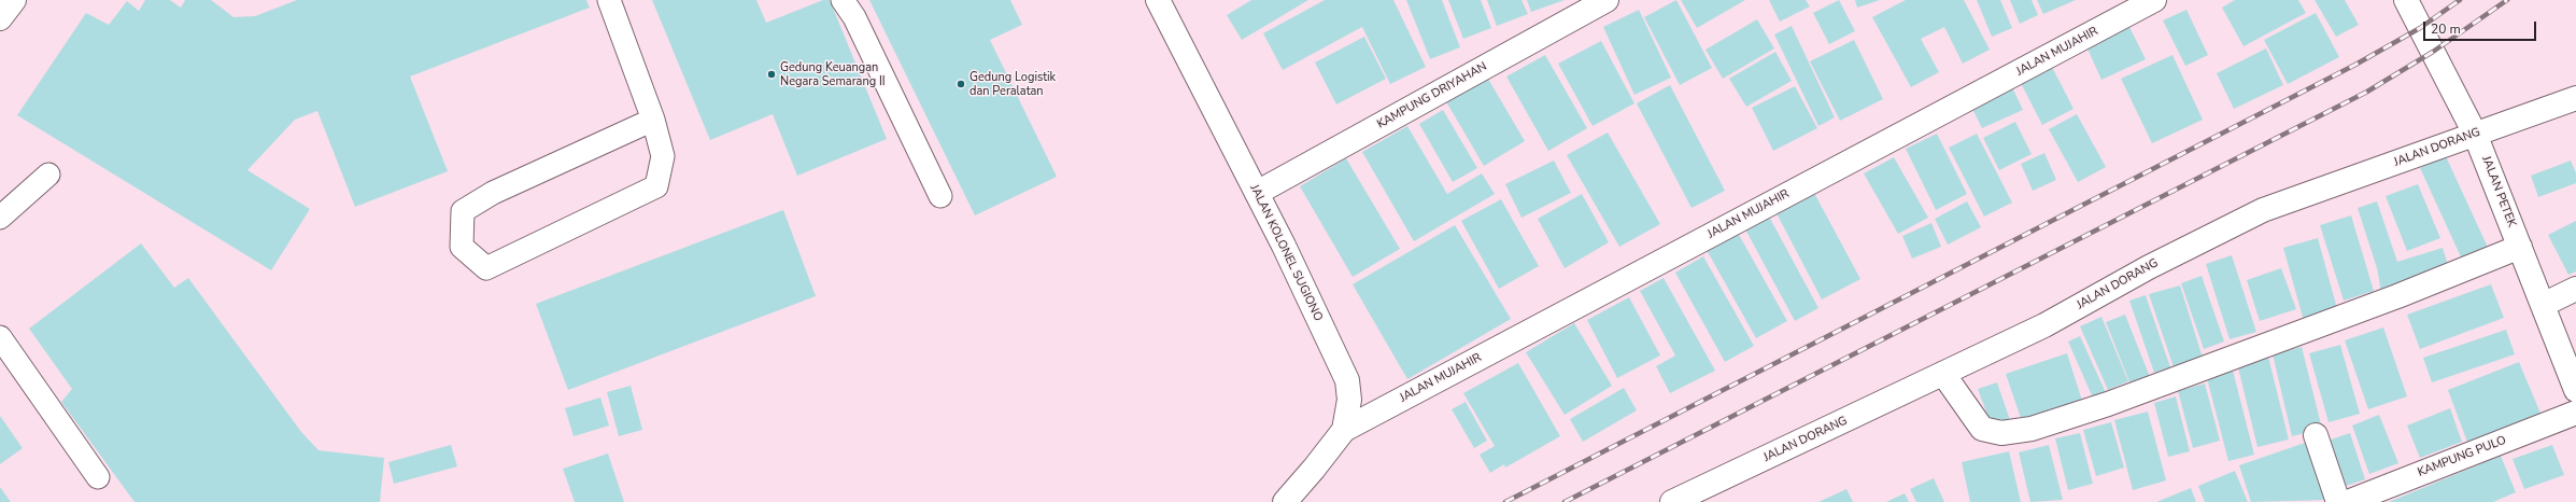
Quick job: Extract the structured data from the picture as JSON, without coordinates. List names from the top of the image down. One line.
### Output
{"streets":{"street":["JALAN MUJAHIR","KAMPUNG DRIYAHAN","JALAN DORANG","JALAN PETEK","JALAN KOLONEL SUGIONO","KAMPUNG PULO"]},"crossings":[["JALAN MUJAHIR","JALAN KOLONEL SUGIONO"],["KAMPUNG DRIYAHAN","JALAN KOLONEL SUGIONO"],["JALAN DORANG","JALAN PETEK"]],"places":["Gedung Keuangan Negara Semarang II","Gedung Logistik dan Peralatan"],"scale_bar":"20 m"}
